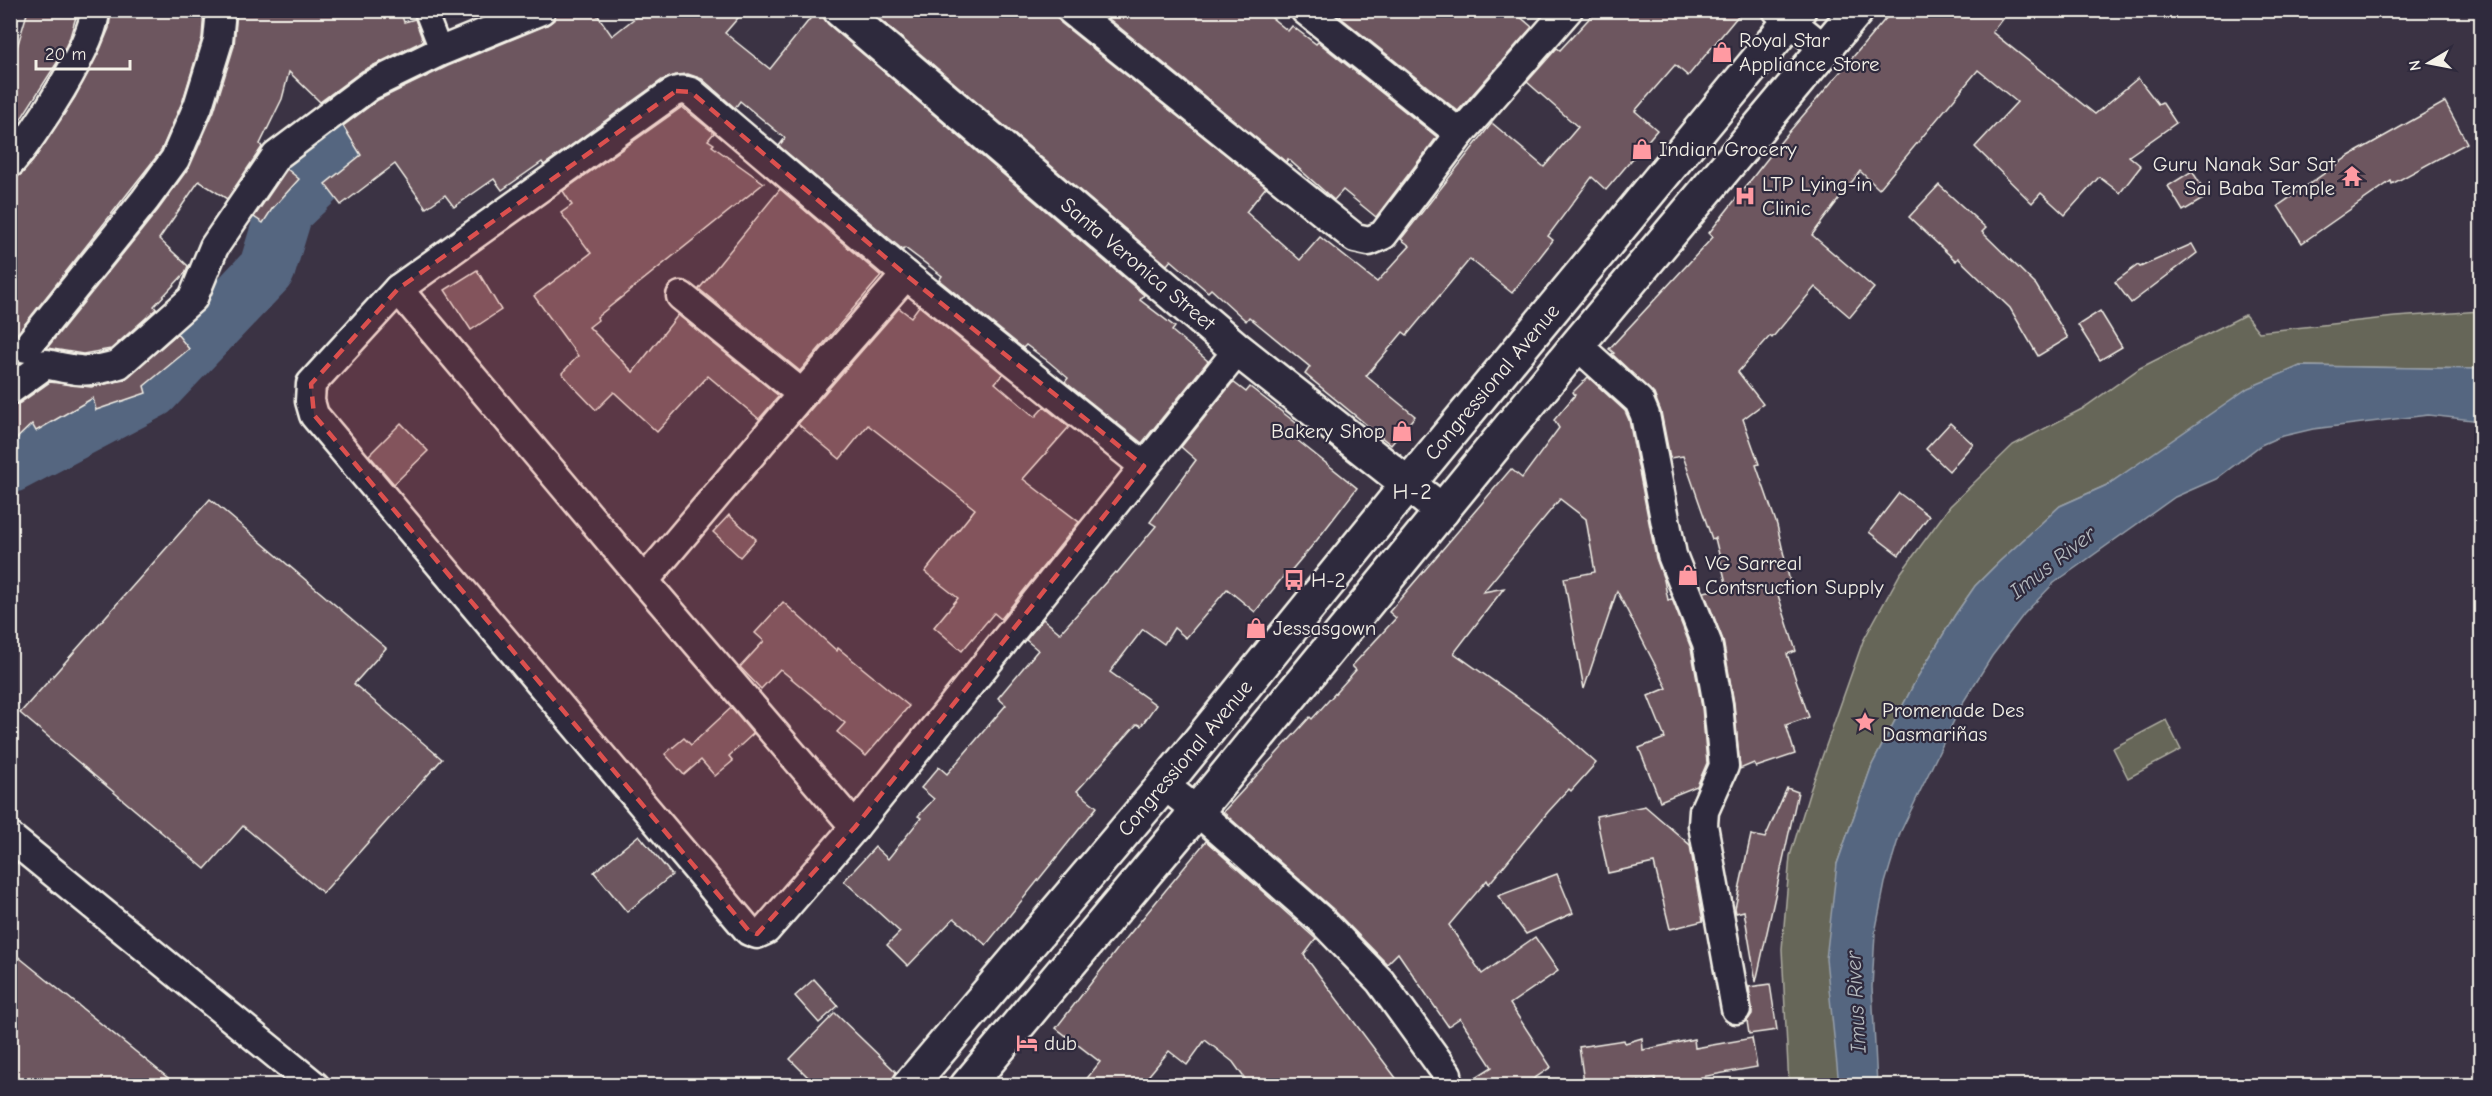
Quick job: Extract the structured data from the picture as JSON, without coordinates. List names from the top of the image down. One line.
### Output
{"streets":{"main road":["Santa Veronica Street","Congressional Avenue"]},"crossings":[["Santa Veronica Street","Congressional Avenue"]],"districts":["H-2"],"water":["Imus River"],"places":{"shop":["Royal Star Appliance Store","Indian Grocery","Bakery Shop","VG Sarreal Contsruction Supply","Jessasgown"],"temple":["Guru Nanak Sar Sat Sai Baba Temple"],"hospital":["LTP Lying-in Clinic"],"bus stop":["H-2"],"place":["Promenade Des Dasmariñas"],"hotel":["dub"]},"scale_bar":"20 m","north":"left"}
